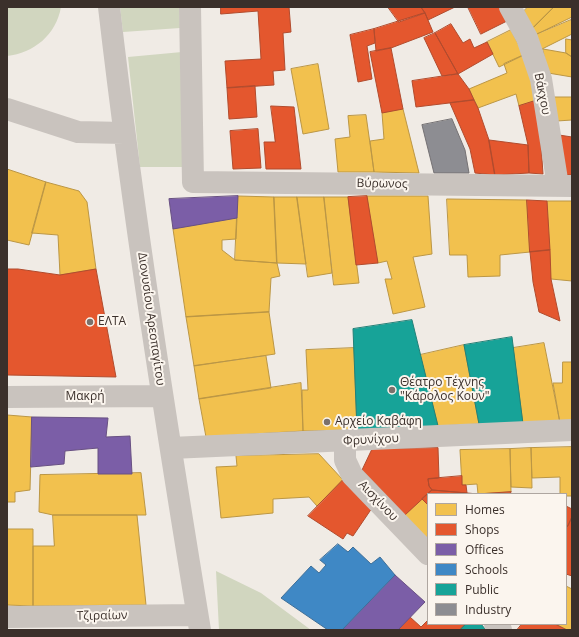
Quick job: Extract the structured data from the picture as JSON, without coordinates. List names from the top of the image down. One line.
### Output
{"streets":{"street":["Βάκχου","Βύρωνος","Διονυσίου Αρεοπαγίτου","Μακρή","Φρυνίχου","Αισχίνου","Τζιραίων"]},"crossings":[["Βάκχου","Βύρωνος"],["Διονυσίου Αρεοπαγίτου","Μακρή"],["Διονυσίου Αρεοπαγίτου","Φρυνίχου"],["Διονυσίου Αρεοπαγίτου","Τζιραίων"],["Φρυνίχου","Αισχίνου"]],"places":["ΕΛΤΑ","Θέατρο Τέχνης \"Κάρολος Κουν\"","Αρχείο Καβάφη"],"legend":["Homes","Shops","Offices","Schools","Public","Industry"]}
